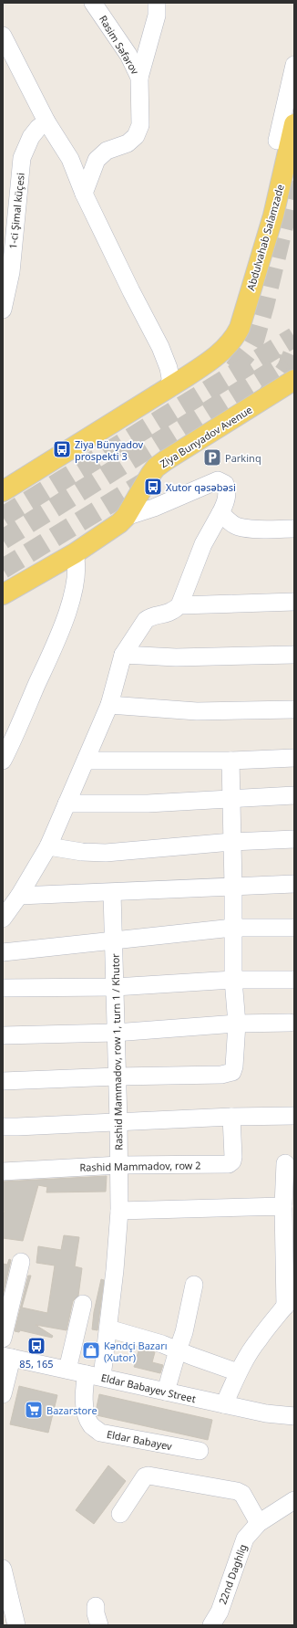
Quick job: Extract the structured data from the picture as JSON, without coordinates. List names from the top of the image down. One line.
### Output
{"streets":{"main road":["Abdulvahab Salamzade","Ziya Bunyadov Avenue"],"street":["Rasim Səfərov","1-ci Şimal küçesi","Rashid Mammadov, row 1, turn 1 / Khutor","Rashid Mammadov, row 2","Eldar Babayev Street","Eldar Babayev","22nd Daghlig"]},"crossings":[["Rashid Mammadov, row 1, turn 1 / Khutor","Rashid Mammadov, row 2"],["Rashid Mammadov, row 1, turn 1 / Khutor","Eldar Babayev Street"],["Rashid Mammadov, row 1, turn 1 / Khutor","Eldar Babayev"],["Eldar Babayev Street","Eldar Babayev"]],"places":{"bus stop":["Ziya Bünyadov prospekti 3","Xutor qəsəbəsi","85, 165"],"parking":["Parkinq"],"shop":["Kəndçi Bazarı (Xutor)"],"supermarket":["Bazarstore"]}}
